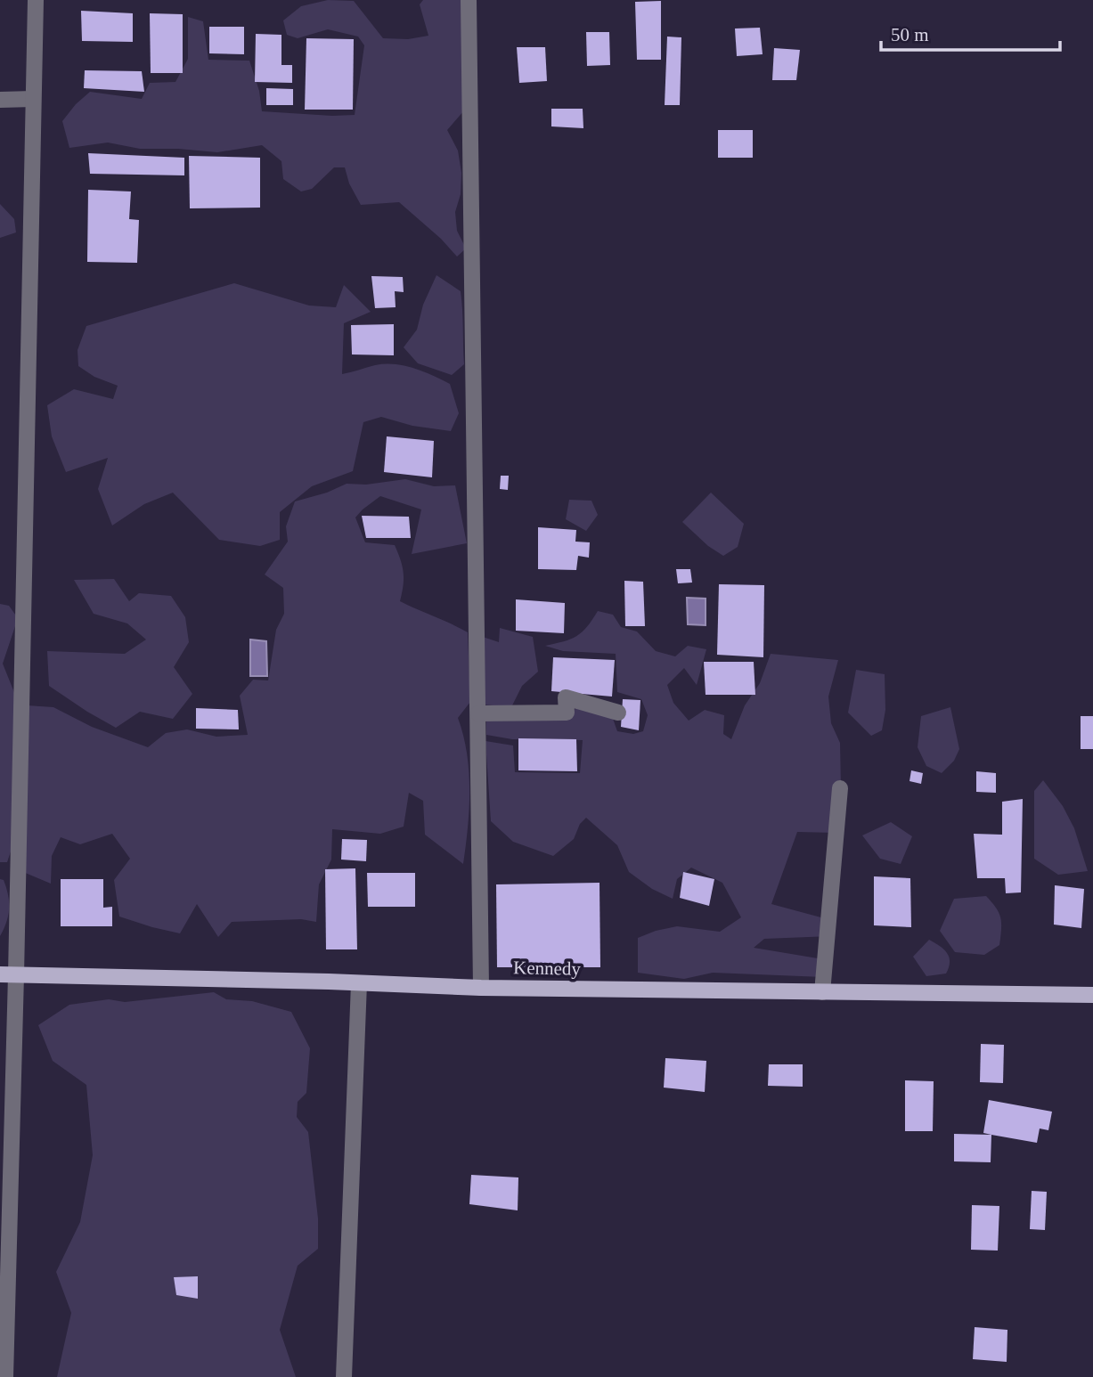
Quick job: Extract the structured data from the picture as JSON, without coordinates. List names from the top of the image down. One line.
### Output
{"streets":{"main road":["Kennedy"]},"scale_bar":"50 m"}
